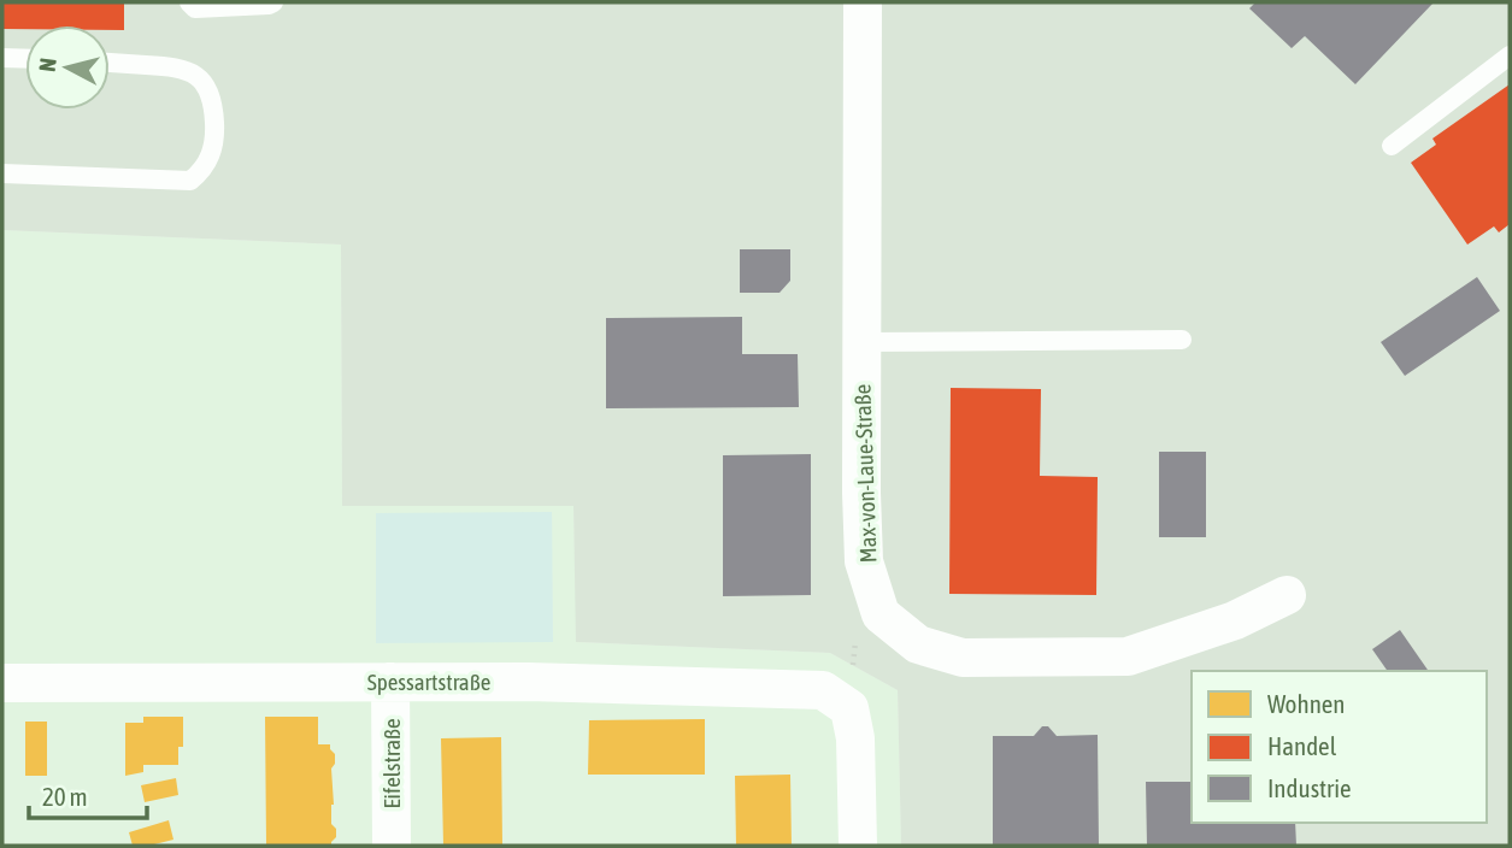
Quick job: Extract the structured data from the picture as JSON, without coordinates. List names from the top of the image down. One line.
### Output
{"streets":{"street":["Max-von-Laue-Straße","Spessartstraße","Eifelstraße"]},"crossings":[["Spessartstraße","Eifelstraße"]],"legend":["Wohnen","Handel","Industrie"],"scale_bar":"20 m","north":"left"}
